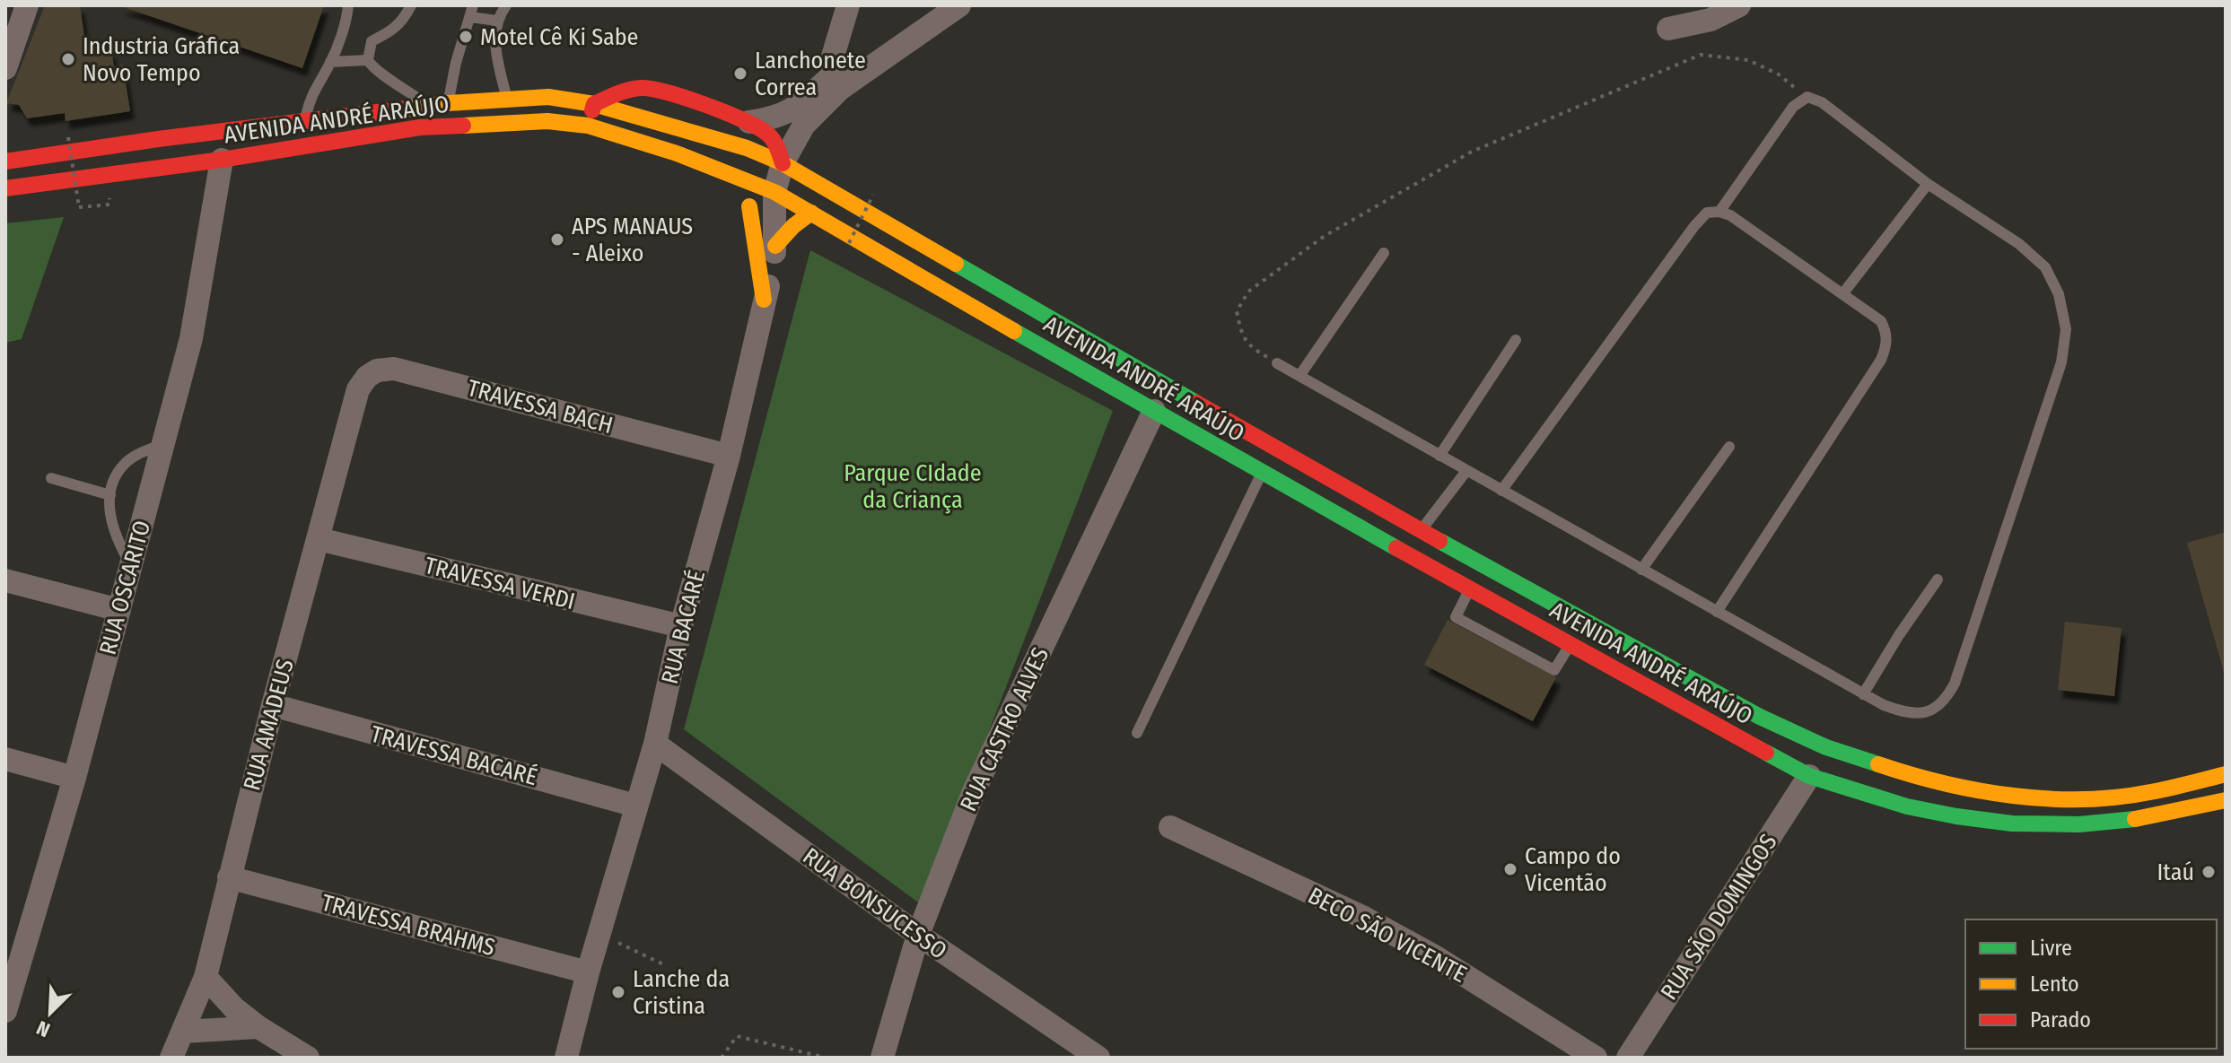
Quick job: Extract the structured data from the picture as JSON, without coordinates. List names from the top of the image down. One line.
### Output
{"streets":{"main road":["AVENIDA ANDRÉ ARAÚJO"],"street":["TRAVESSA BACH","TRAVESSA VERDI","RUA OSCARITO","RUA BACARÉ","RUA AMADEUS","RUA CASTRO ALVES","TRAVESSA BACARÉ","RUA BONSUCESSO","RUA SÃO DOMINGOS","TRAVESSA BRAHMS","BECO SÃO VICENTE"]},"crossings":[["AVENIDA ANDRÉ ARAÚJO","RUA OSCARITO"],["AVENIDA ANDRÉ ARAÚJO","RUA BACARÉ"],["AVENIDA ANDRÉ ARAÚJO","RUA CASTRO ALVES"],["AVENIDA ANDRÉ ARAÚJO","RUA SÃO DOMINGOS"],["TRAVESSA BACH","RUA BACARÉ"],["TRAVESSA BACH","RUA AMADEUS"],["TRAVESSA VERDI","RUA BACARÉ"],["TRAVESSA VERDI","RUA AMADEUS"],["RUA BACARÉ","TRAVESSA BACARÉ"],["RUA BACARÉ","RUA BONSUCESSO"],["RUA BACARÉ","TRAVESSA BRAHMS"],["RUA AMADEUS","TRAVESSA BACARÉ"],["RUA AMADEUS","TRAVESSA BRAHMS"],["RUA CASTRO ALVES","RUA BONSUCESSO"]],"parks":["Parque CIdade da Criança"],"places":["Motel Cê Ki Sabe","Industria Gráfica Novo Tempo","Lanchonete Correa","APS MANAUS - Aleixo","Campo do Vicentão","Itaú","Lanche da Cristina"],"legend":["Livre","Lento","Parado"],"north":"bottom left"}
